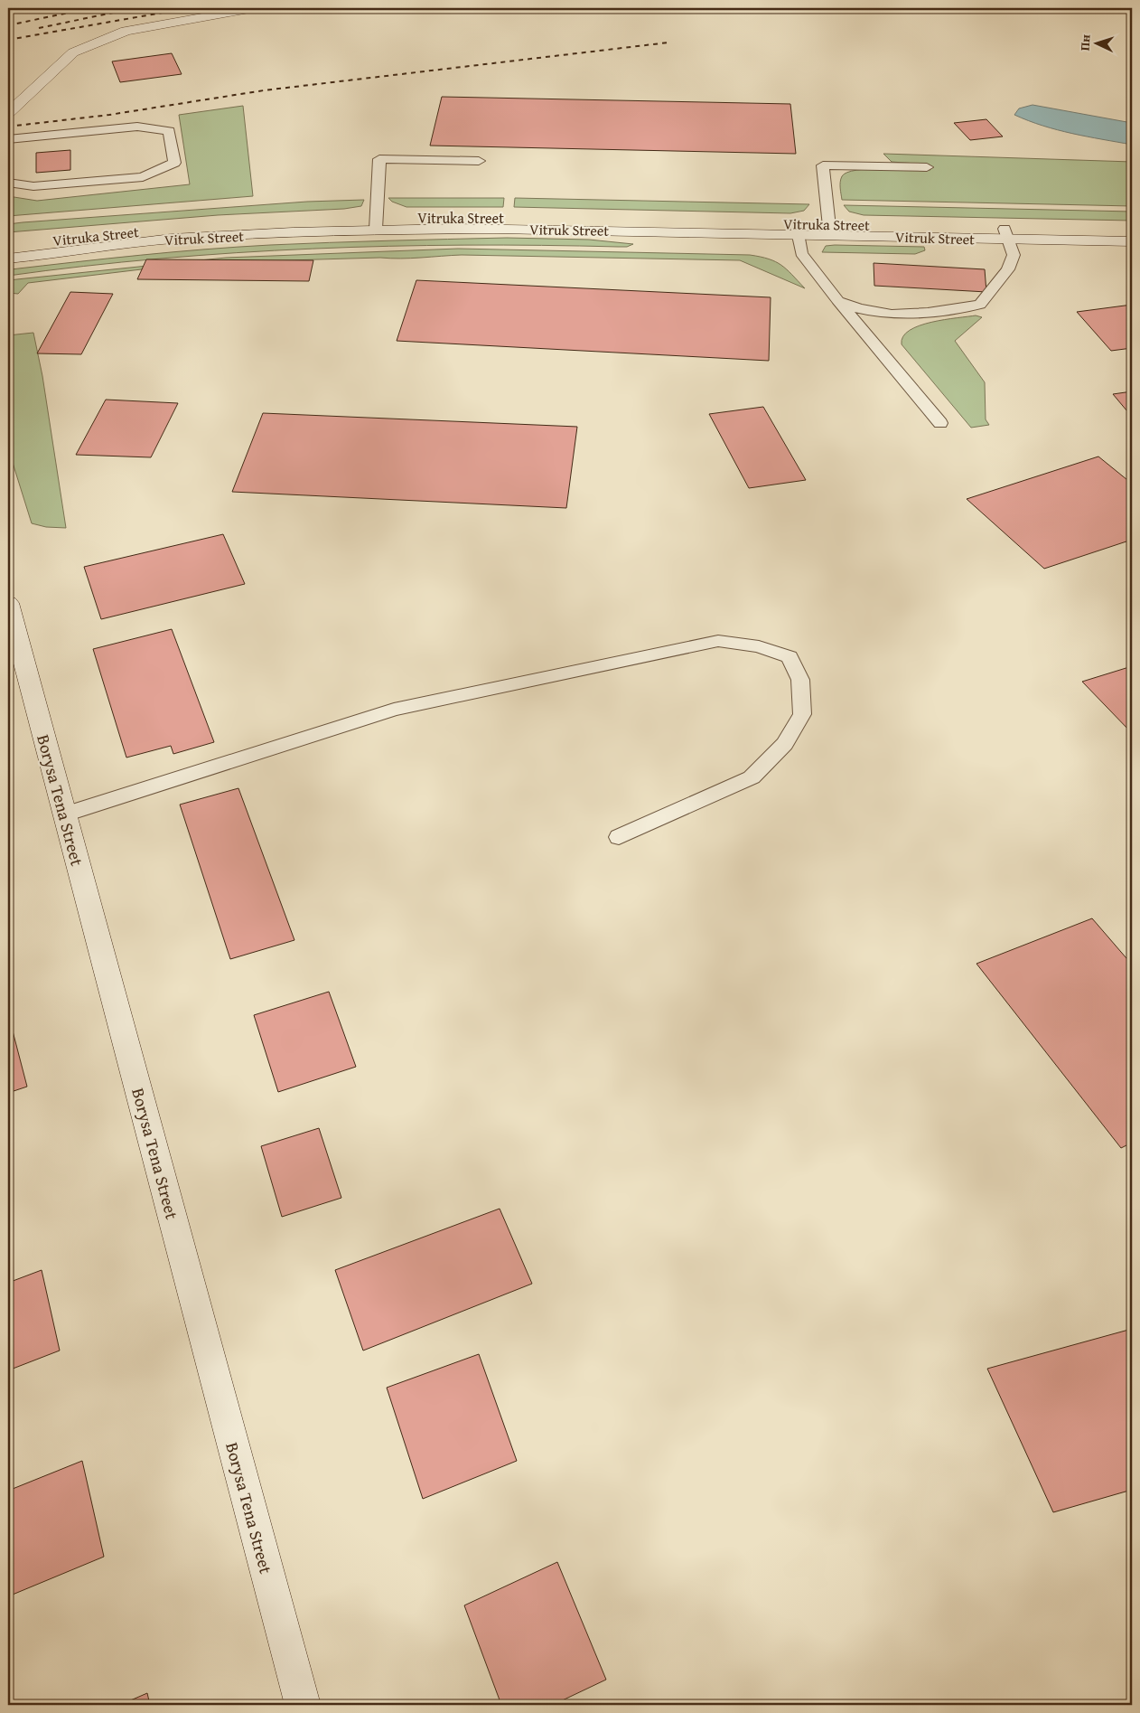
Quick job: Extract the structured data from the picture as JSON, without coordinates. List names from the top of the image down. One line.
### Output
{"streets":{"main road":["Vitruka Street","Vitruk Street","Borysa Tena Street"]},"crossings":[["Vitruka Street","Vitruk Street"]],"north":"left"}
